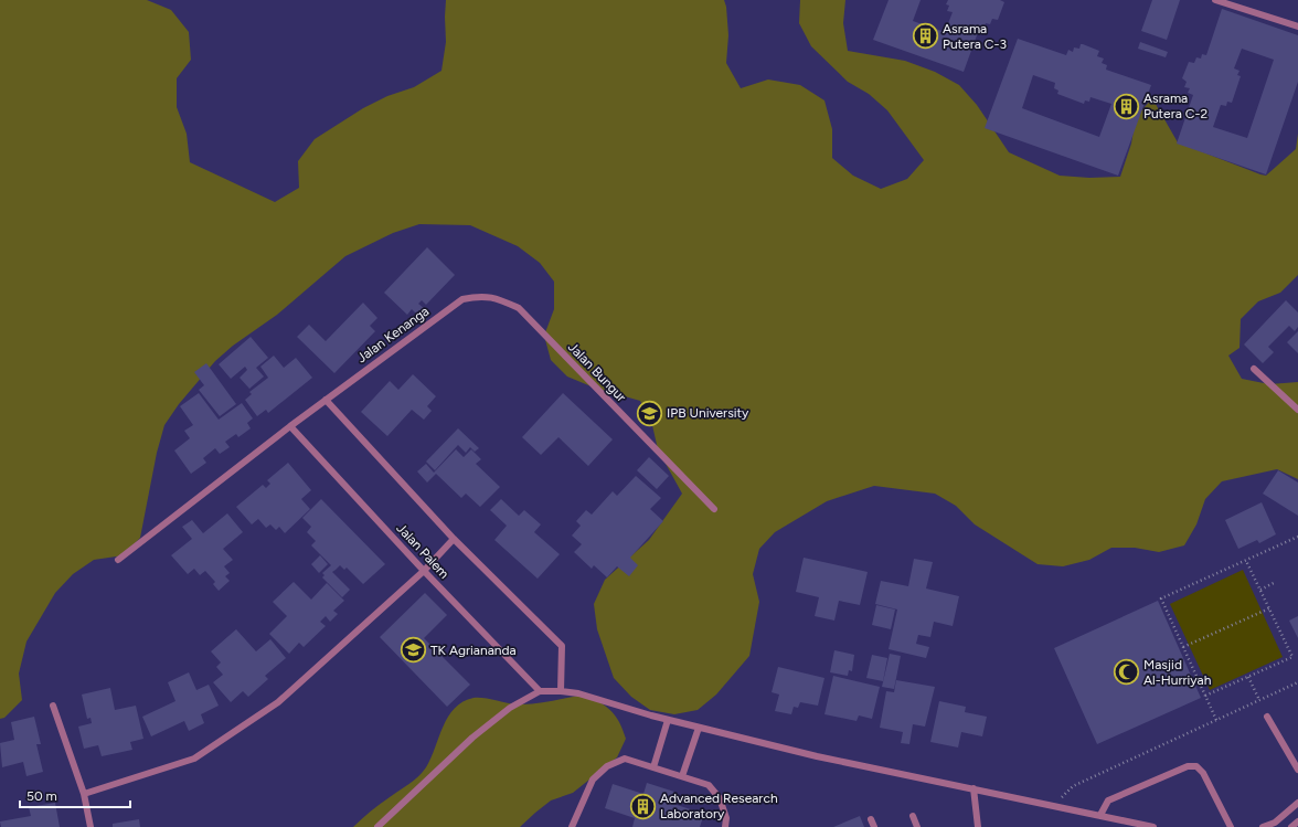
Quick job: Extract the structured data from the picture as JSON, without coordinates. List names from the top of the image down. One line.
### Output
{"streets":{"lane":["Jalan Kenanga","Jalan Bungur","Jalan Palem"]},"crossings":[["Jalan Kenanga","Jalan Bungur"],["Jalan Kenanga","Jalan Palem"]],"places":{"building":["Asrama Putera C-3","Asrama Putera C-2","Advanced Research Laboratory"],"school or university":["IPB University","TK Agriananda"],"mosque":["Masjid Al-Hurriyah"]},"scale_bar":"50 m"}
